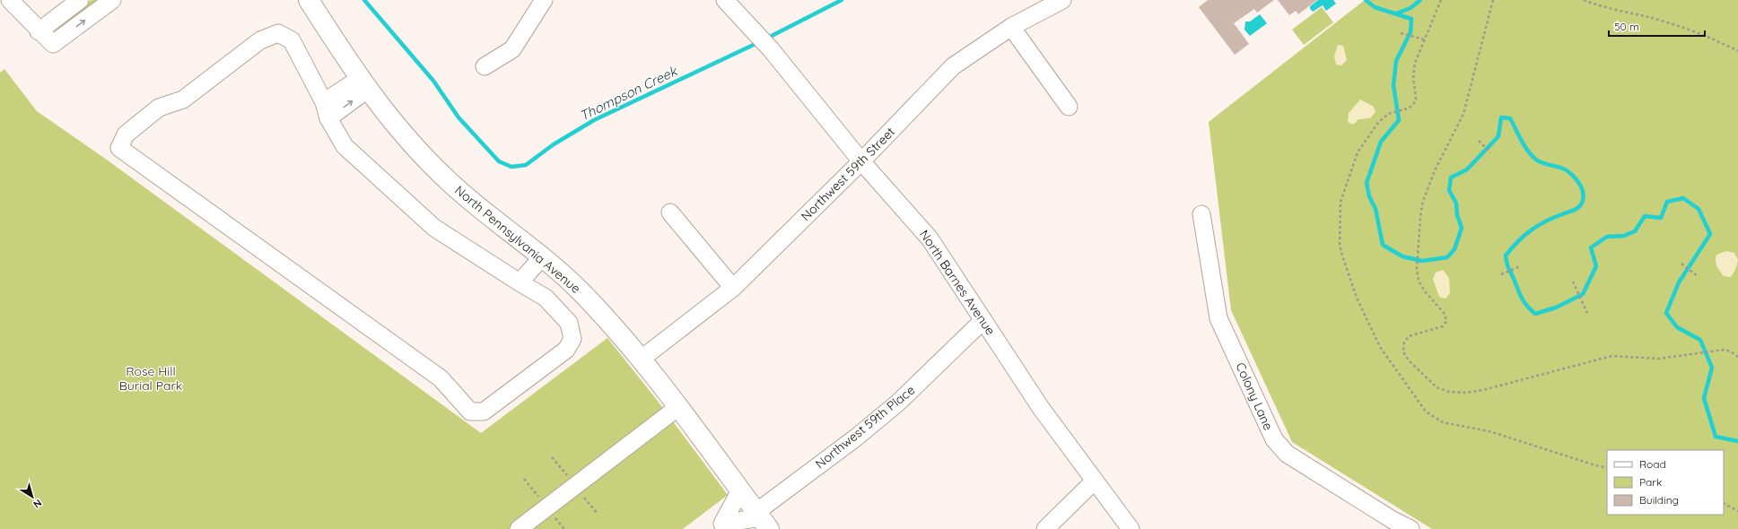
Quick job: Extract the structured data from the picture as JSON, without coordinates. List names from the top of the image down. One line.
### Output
{"streets":{"main road":["North Pennsylvania Avenue"],"street":["Northwest 59th Street","North Barnes Avenue","Colony Lane","Northwest 59th Place"]},"crossings":[["Northwest 59th Street","North Pennsylvania Avenue"],["Northwest 59th Street","North Barnes Avenue"],["North Pennsylvania Avenue","Northwest 59th Place"],["North Barnes Avenue","Northwest 59th Place"]],"water":["Thompson Creek"],"parks":["Rose Hill Burial Park"],"legend":["Road","Park","Building"],"scale_bar":"50 m","north":"bottom right"}
